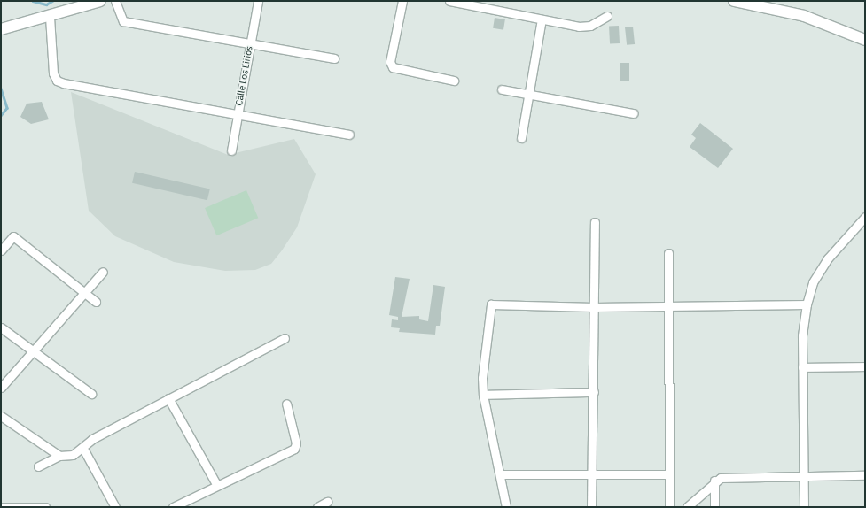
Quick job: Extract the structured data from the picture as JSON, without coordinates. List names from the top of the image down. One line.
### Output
{"streets":{"street":["Calle Los Lirios"]}}
